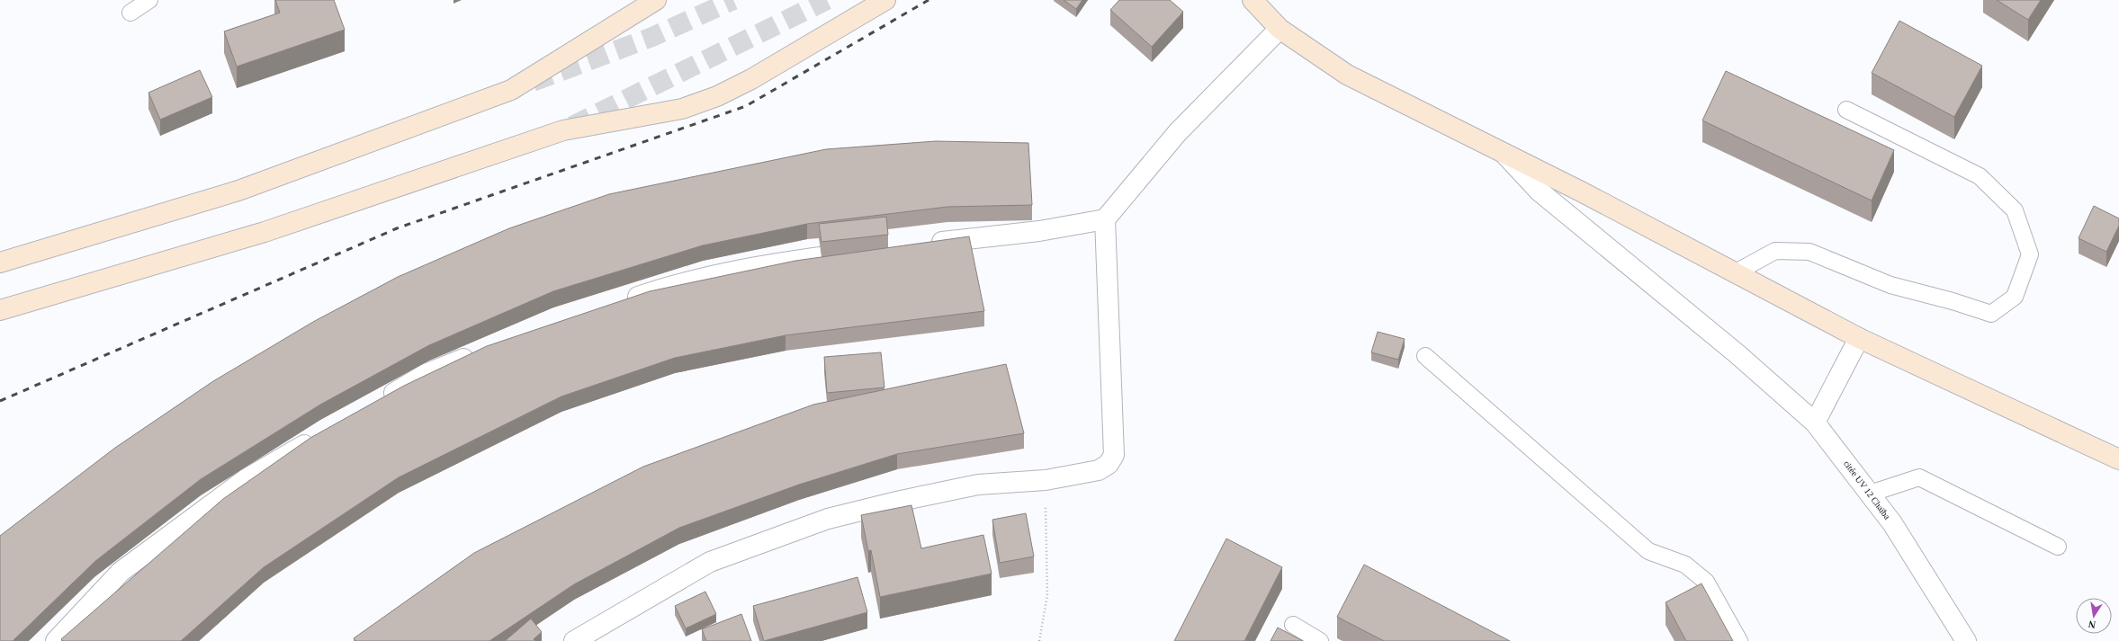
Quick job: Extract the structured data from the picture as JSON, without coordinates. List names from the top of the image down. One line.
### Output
{"streets":{"street":["citée UV 12 Chaïba"]},"north":"bottom"}
